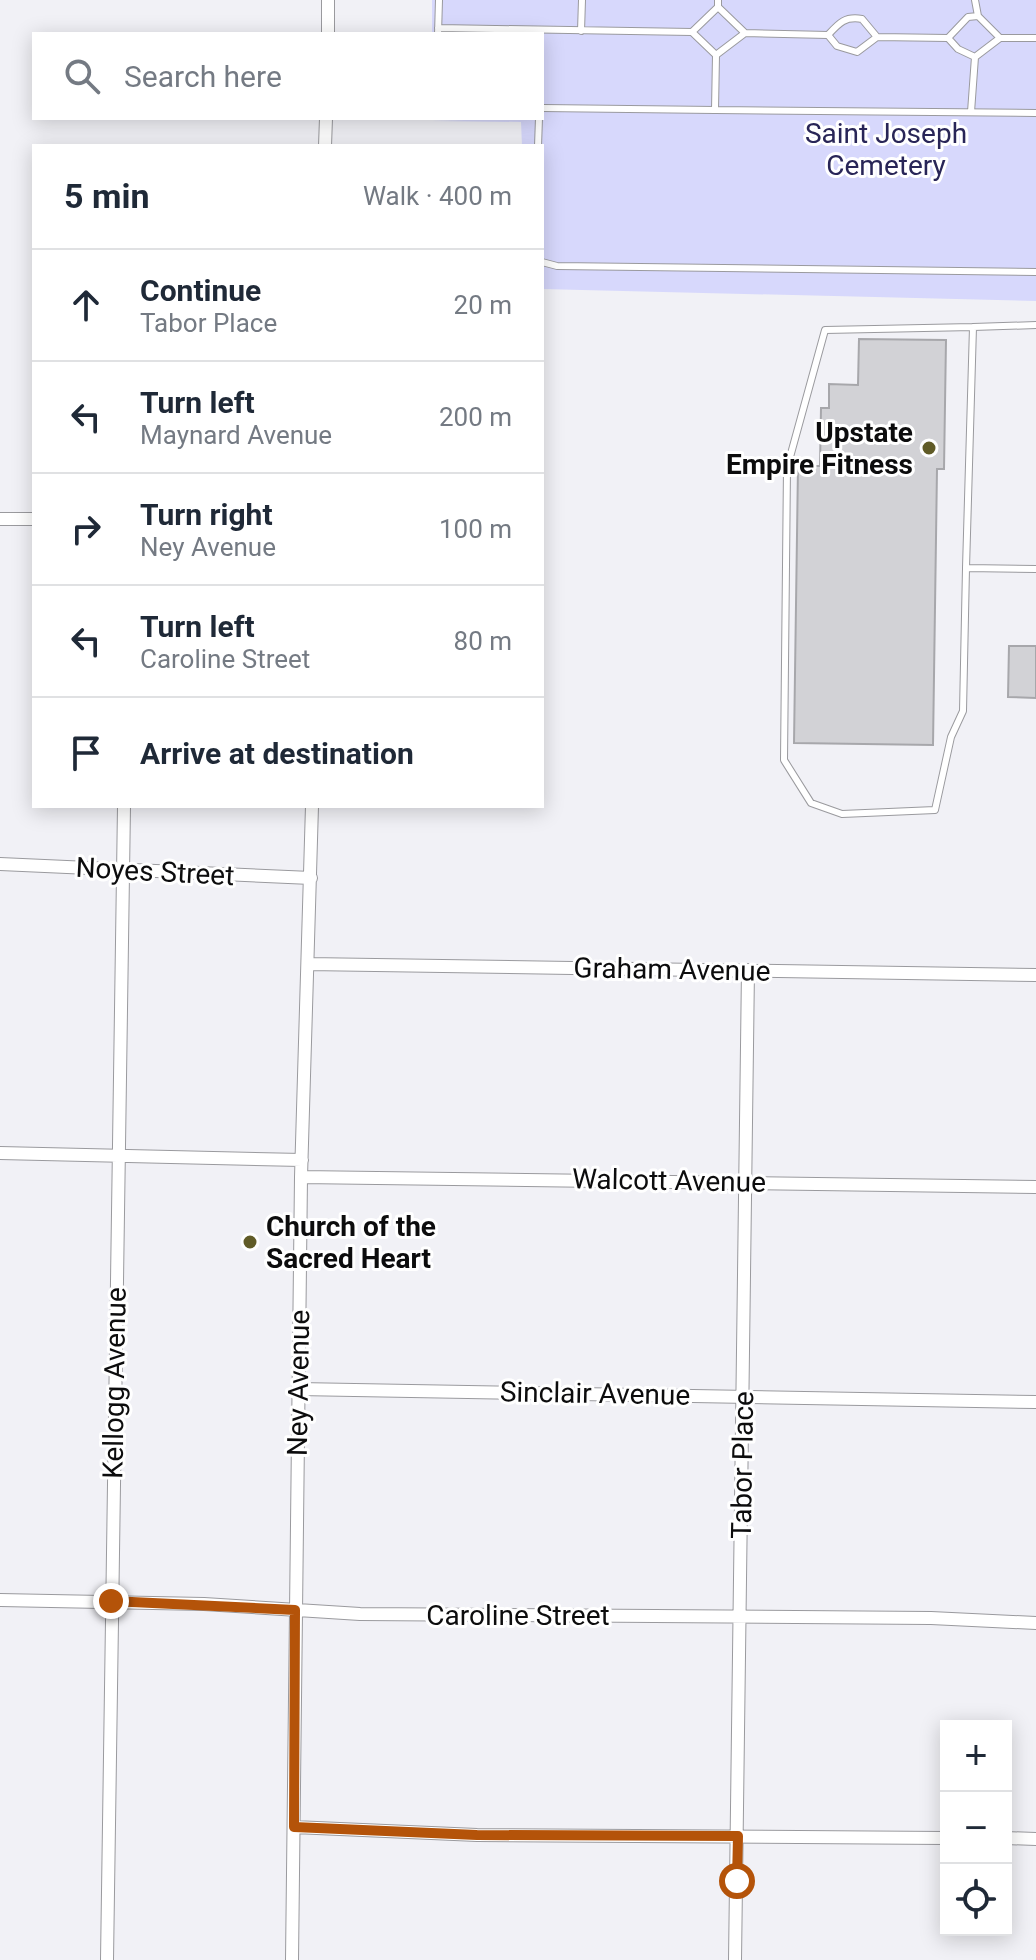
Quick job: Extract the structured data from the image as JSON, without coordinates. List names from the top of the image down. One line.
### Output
{"streets":{"street":["Noyes Street","Graham Avenue","Walcott Avenue","Kellogg Avenue","Ney Avenue","Sinclair Avenue","Tabor Place","Caroline Street"]},"crossings":[["Noyes Street","Kellogg Avenue"],["Noyes Street","Ney Avenue"],["Graham Avenue","Ney Avenue"],["Graham Avenue","Tabor Place"],["Walcott Avenue","Ney Avenue"],["Walcott Avenue","Tabor Place"],["Kellogg Avenue","Caroline Street"],["Ney Avenue","Sinclair Avenue"],["Ney Avenue","Caroline Street"],["Sinclair Avenue","Tabor Place"],["Tabor Place","Caroline Street"]],"parks":["Saint Joseph Cemetery"],"places":["Upstate Empire Fitness","Church of the Sacred Heart"],"page":{"search":"Search here","heading":["5 min","Walk · 400 m"],"list":[["Continue","Tabor Place","20 m"],["Turn left","Maynard Avenue","200 m"],["Turn right","Ney Avenue","100 m"],["Turn left","Caroline Street","80 m"],"Arrive at destination"],"map_buttons":["+","−"]}}
